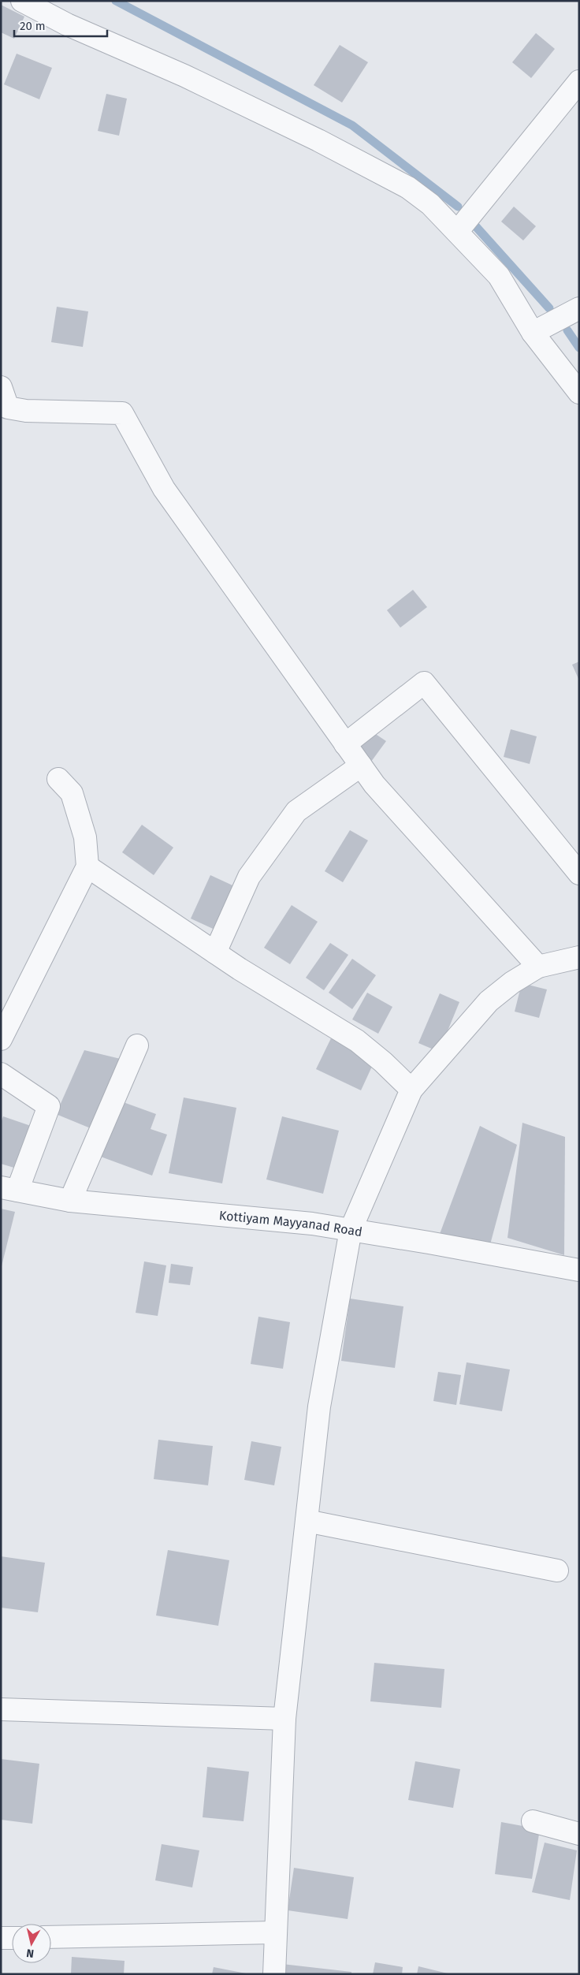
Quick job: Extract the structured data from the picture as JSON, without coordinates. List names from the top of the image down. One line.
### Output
{"streets":{"street":["Kottiyam Mayyanad Road"]},"scale_bar":"20 m","north":"bottom"}
